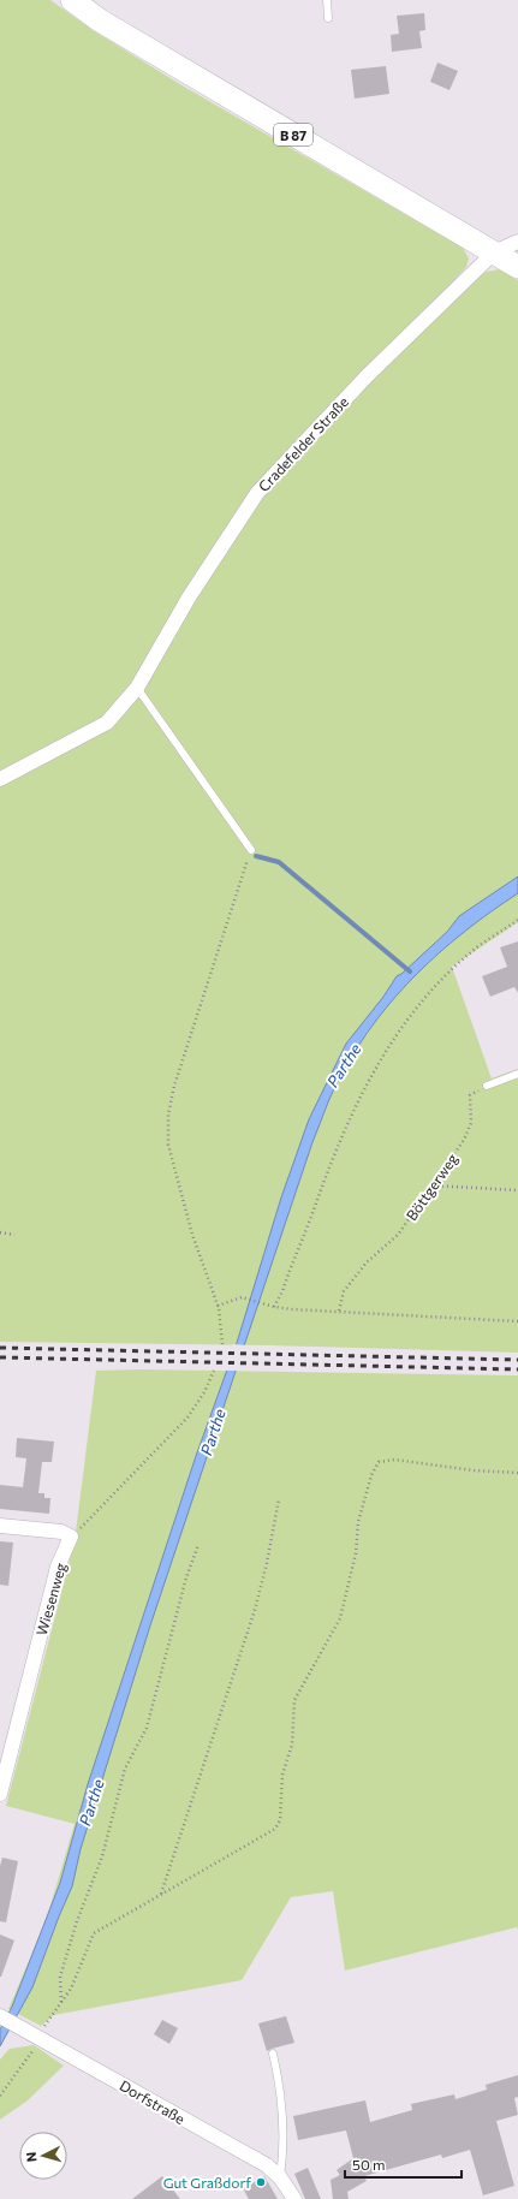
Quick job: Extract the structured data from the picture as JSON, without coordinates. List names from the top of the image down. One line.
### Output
{"streets":{"main road":["B 87"],"street":["Cradefelder Straße","Wiesenweg","Dorfstraße"],"path":["Böttgerweg"]},"crossings":[["B 87","Cradefelder Straße"]],"water":["Parthe"],"places":["Gut Graßdorf"],"scale_bar":"50 m","north":"left"}
